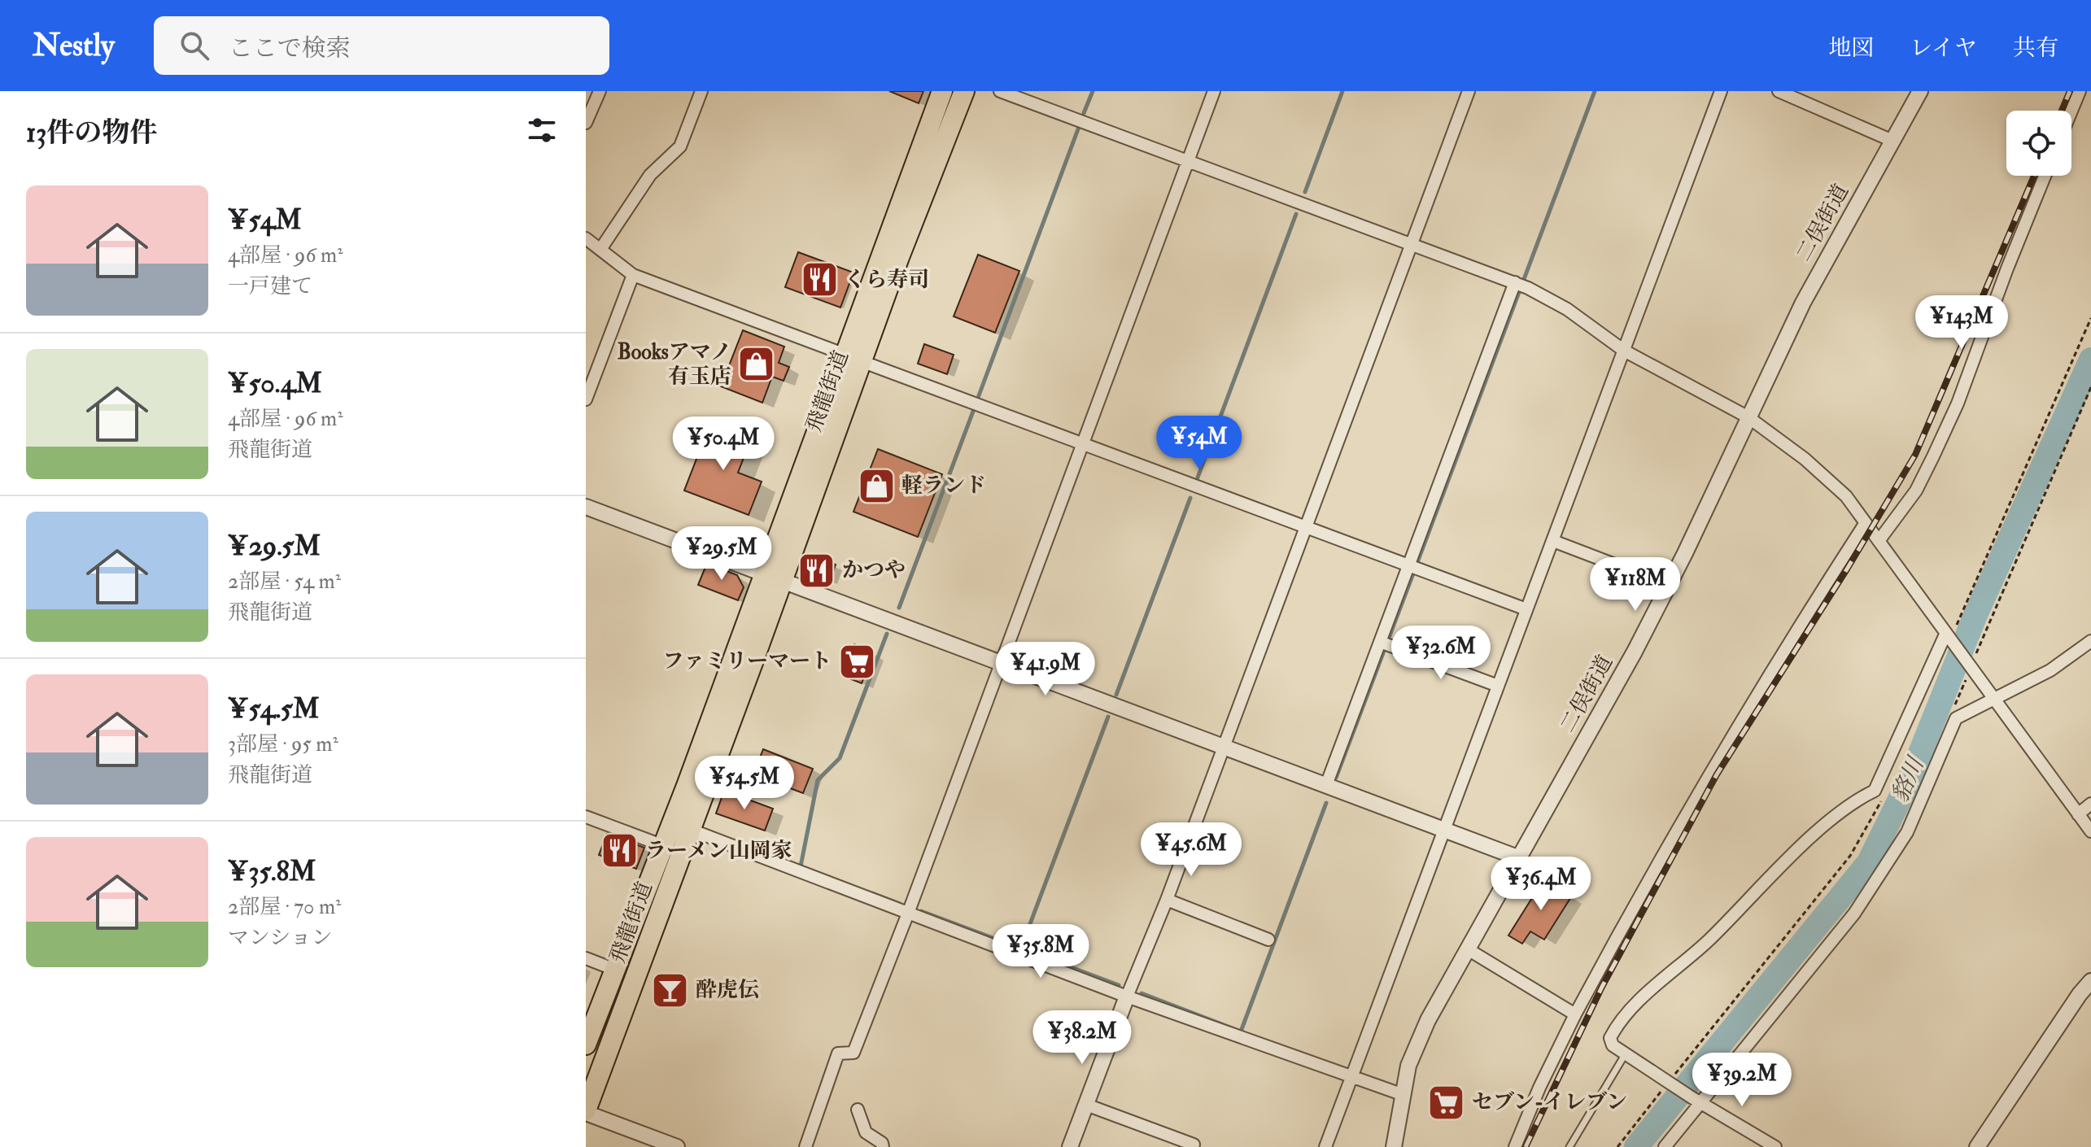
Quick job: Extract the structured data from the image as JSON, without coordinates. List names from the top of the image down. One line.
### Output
{"streets":{"highway":["飛龍街道"],"street":["二俣街道"]},"water":["貉川"],"places":{"restaurant":["くら寿司","かつや","ラーメン山岡家"],"shop":["Booksアマノ 有玉店","軽ランド"],"supermarket":["ファミリーマート","セブン-イレブン"],"bar":["酔虎伝"]},"page":{"header":"Nestly","search":"ここで検索","nav":["地図","レイヤ","共有"],"heading":"13件の物件","list":[{"name":"¥54M","note":"4部屋 · 96 m² · 一戸建て"},{"name":"¥50.4M","note":"4部屋 · 96 m² · 飛龍街道"},{"name":"¥29.5M","note":"2部屋 · 54 m² · 飛龍街道"},{"name":"¥54.5M","note":"3部屋 · 95 m² · 飛龍街道"},{"name":"¥35.8M","note":"2部屋 · 70 m² · マンション"}],"price":["¥143M","¥54M","¥50.4M","¥29.5M","¥118M","¥32.6M","¥41.9M","¥54.5M","¥45.6M","¥36.4M","¥35.8M","¥38.2M","¥39.2M"]}}
